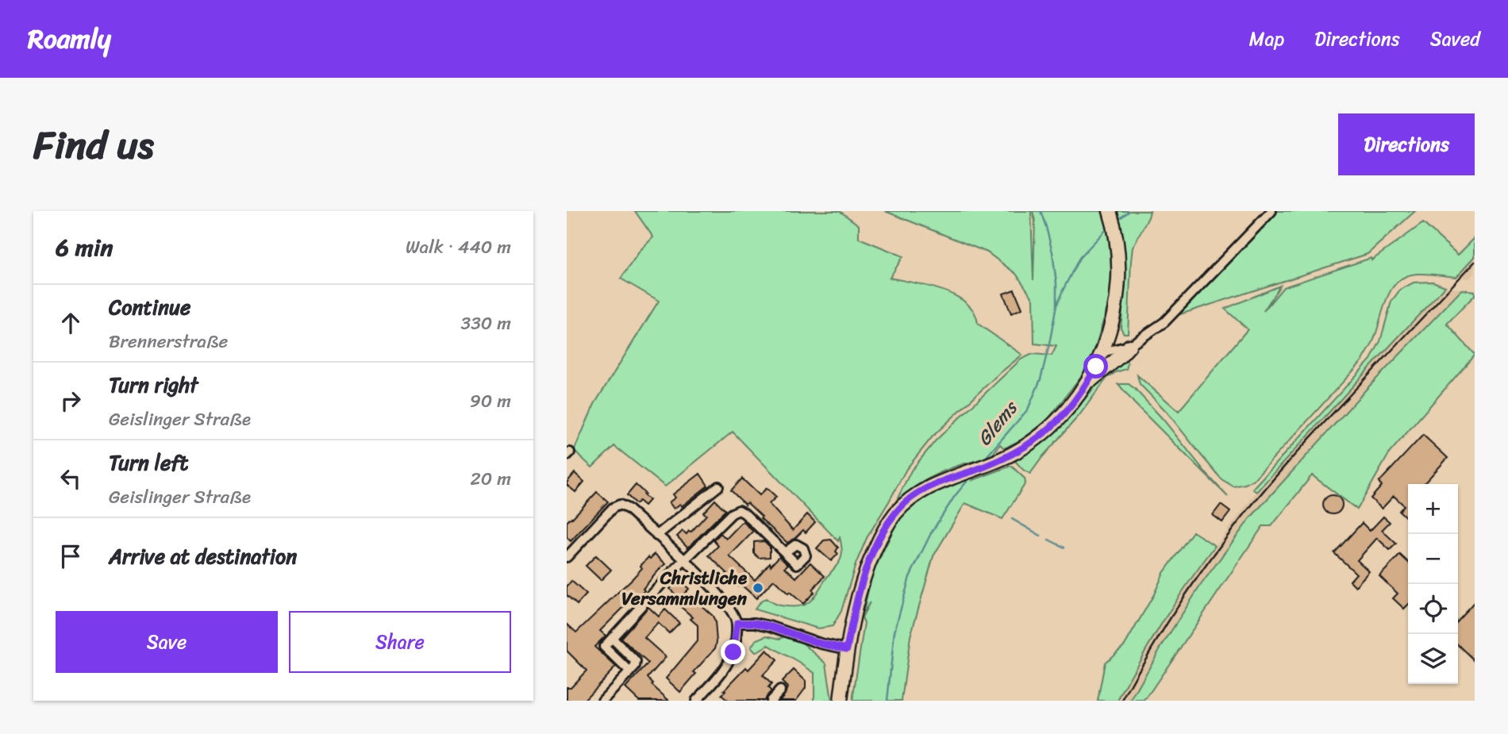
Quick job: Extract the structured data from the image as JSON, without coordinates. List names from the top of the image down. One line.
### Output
{"water":["Glems"],"places":["Christliche Versammlungen"],"page":{"header":"Roamly","nav":["Map","Directions","Saved"],"title":"Find us","buttons":["Directions",["Save","Share"]],"heading":["6 min","Walk · 440 m"],"list":[["Continue","Brennerstraße","330 m"],["Turn right","Geislinger Straße","90 m"],["Turn left","Geislinger Straße","20 m"],"Arrive at destination"],"map_buttons":["+","−"]}}
